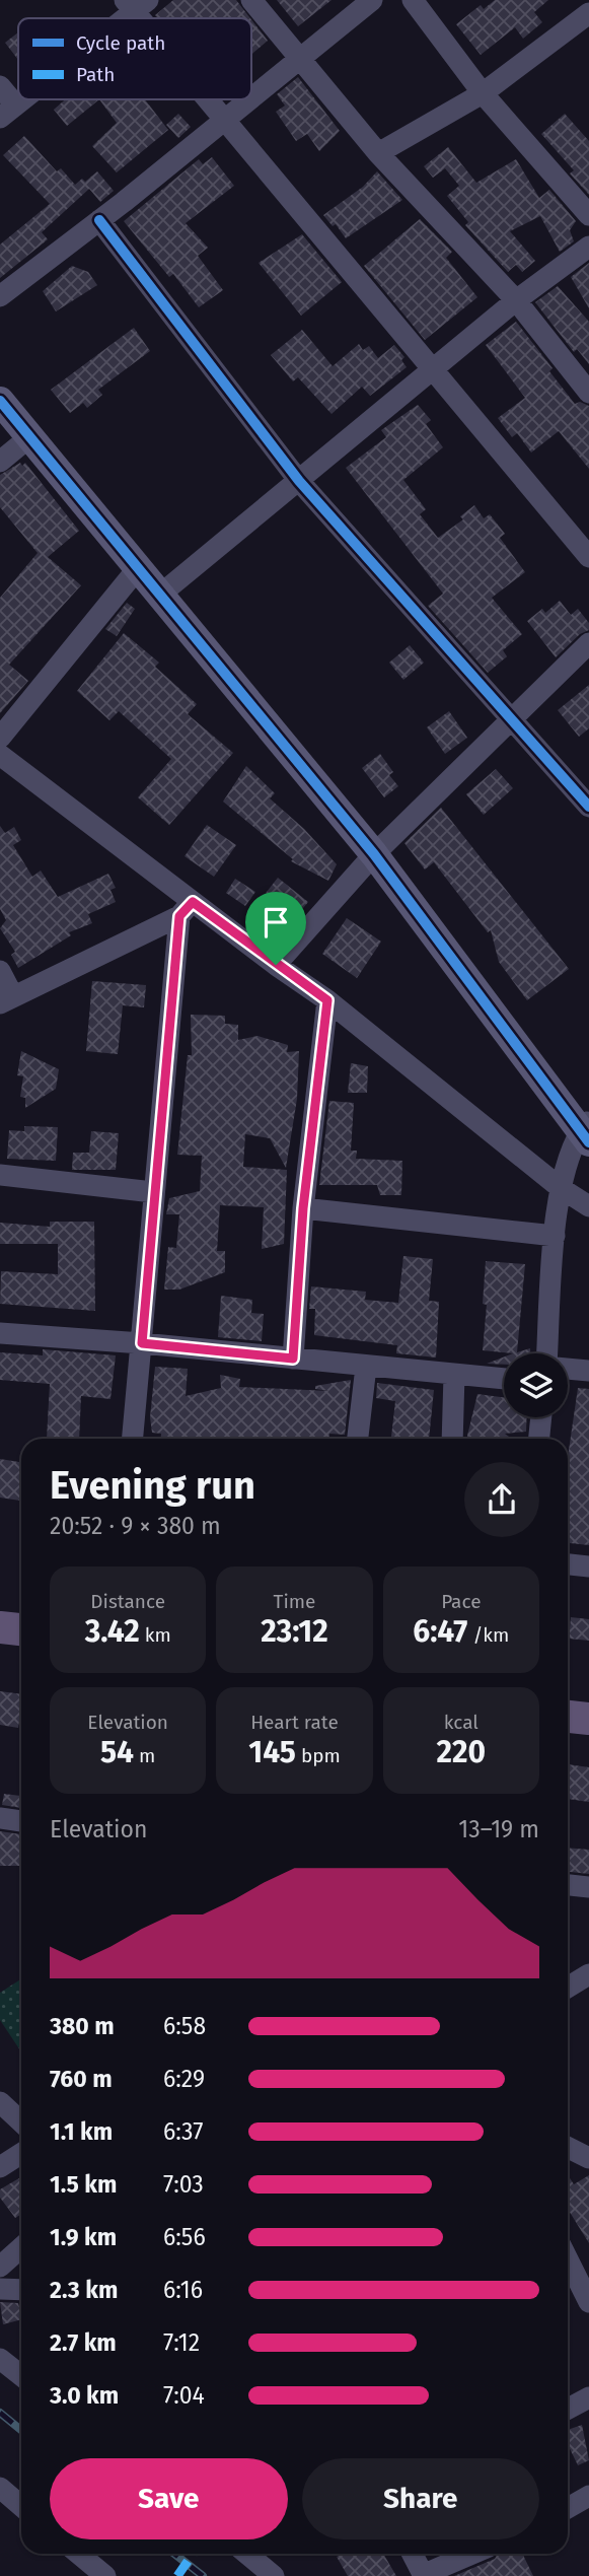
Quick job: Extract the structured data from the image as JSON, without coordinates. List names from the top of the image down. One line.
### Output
{"legend":["Cycle path","Path"],"page":{"heading":["Evening run","20:52 · 9 × 380 m"],"stats":[["Distance","3.42 km"],["Time","23:12"],["Pace","6:47 /km"],["Elevation","54 m"],["Heart rate","145 bpm"],["kcal","220"]],"chart":["Elevation","13–19 m"],"list":[{"name":"380 m","note":"6:58"},{"name":"760 m","note":"6:29"},{"name":"1.1 km","note":"6:37"},{"name":"1.5 km","note":"7:03"},{"name":"1.9 km","note":"6:56"},{"name":"2.3 km","note":"6:16"},{"name":"2.7 km","note":"7:12"},{"name":"3.0 km","note":"7:04"}],"buttons":["Save","Share"]}}
